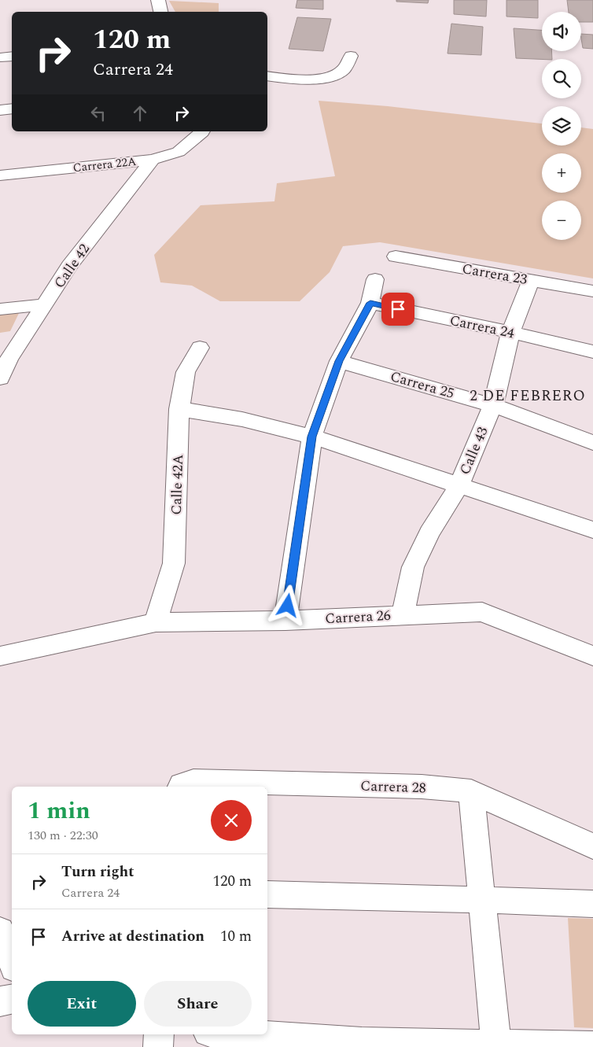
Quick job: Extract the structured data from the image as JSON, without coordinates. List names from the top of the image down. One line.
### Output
{"streets":{"street":["Carrera 22A","Calle 42","Carrera 23","Carrera 24","Carrera 25","Calle 43","Calle 42A","Carrera 26","Carrera 28"]},"crossings":[["Carrera 22A","Calle 42"],["Carrera 23","Calle 43"],["Carrera 24","Calle 43"],["Carrera 25","Calle 43"],["Calle 43","Carrera 26"],["Calle 42A","Carrera 26"]],"districts":["2 DE FEBRERO"],"page":{"map_buttons":["+","−"],"turn":["120 m","Carrera 24"],"heading":["1 min","130 m · 22:30"],"list":[{"name":"Turn right","note":"Carrera 24","value":"120 m"},{"name":"Arrive at destination","value":"10 m"}],"buttons":["Exit","Share"]}}
